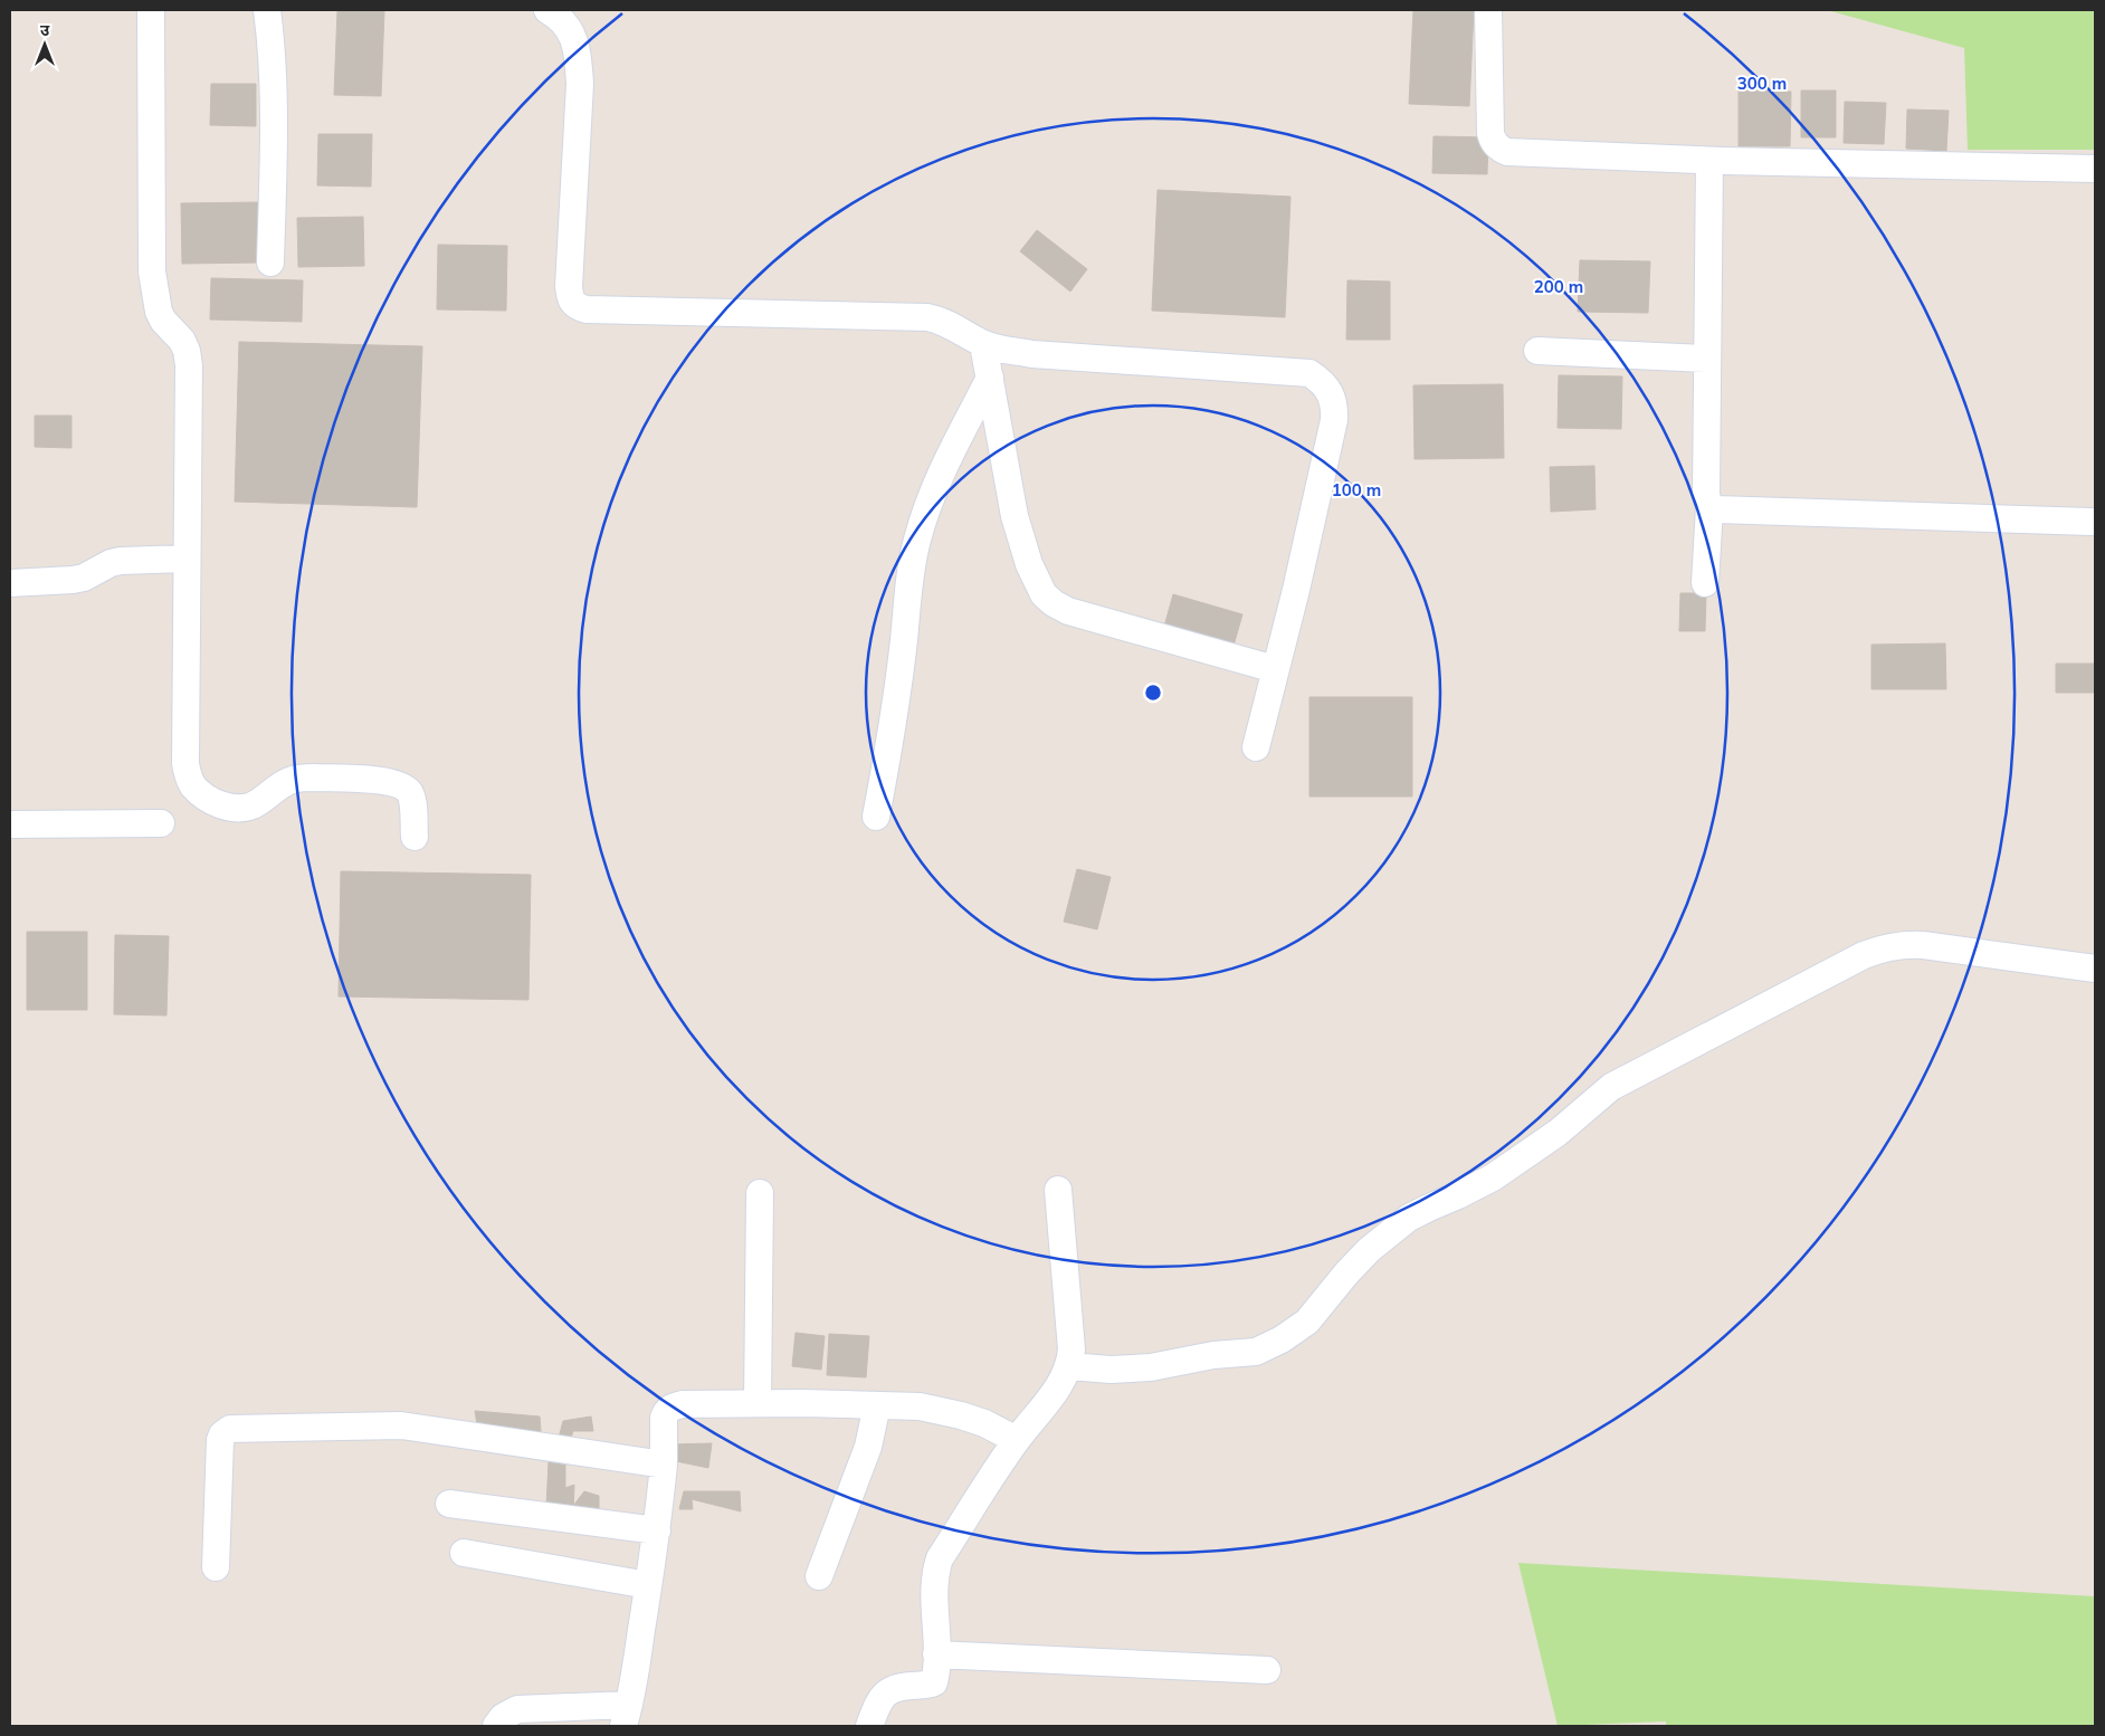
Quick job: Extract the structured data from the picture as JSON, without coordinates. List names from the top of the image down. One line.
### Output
{"north":"top","rings":["300 m","200 m","100 m"]}
